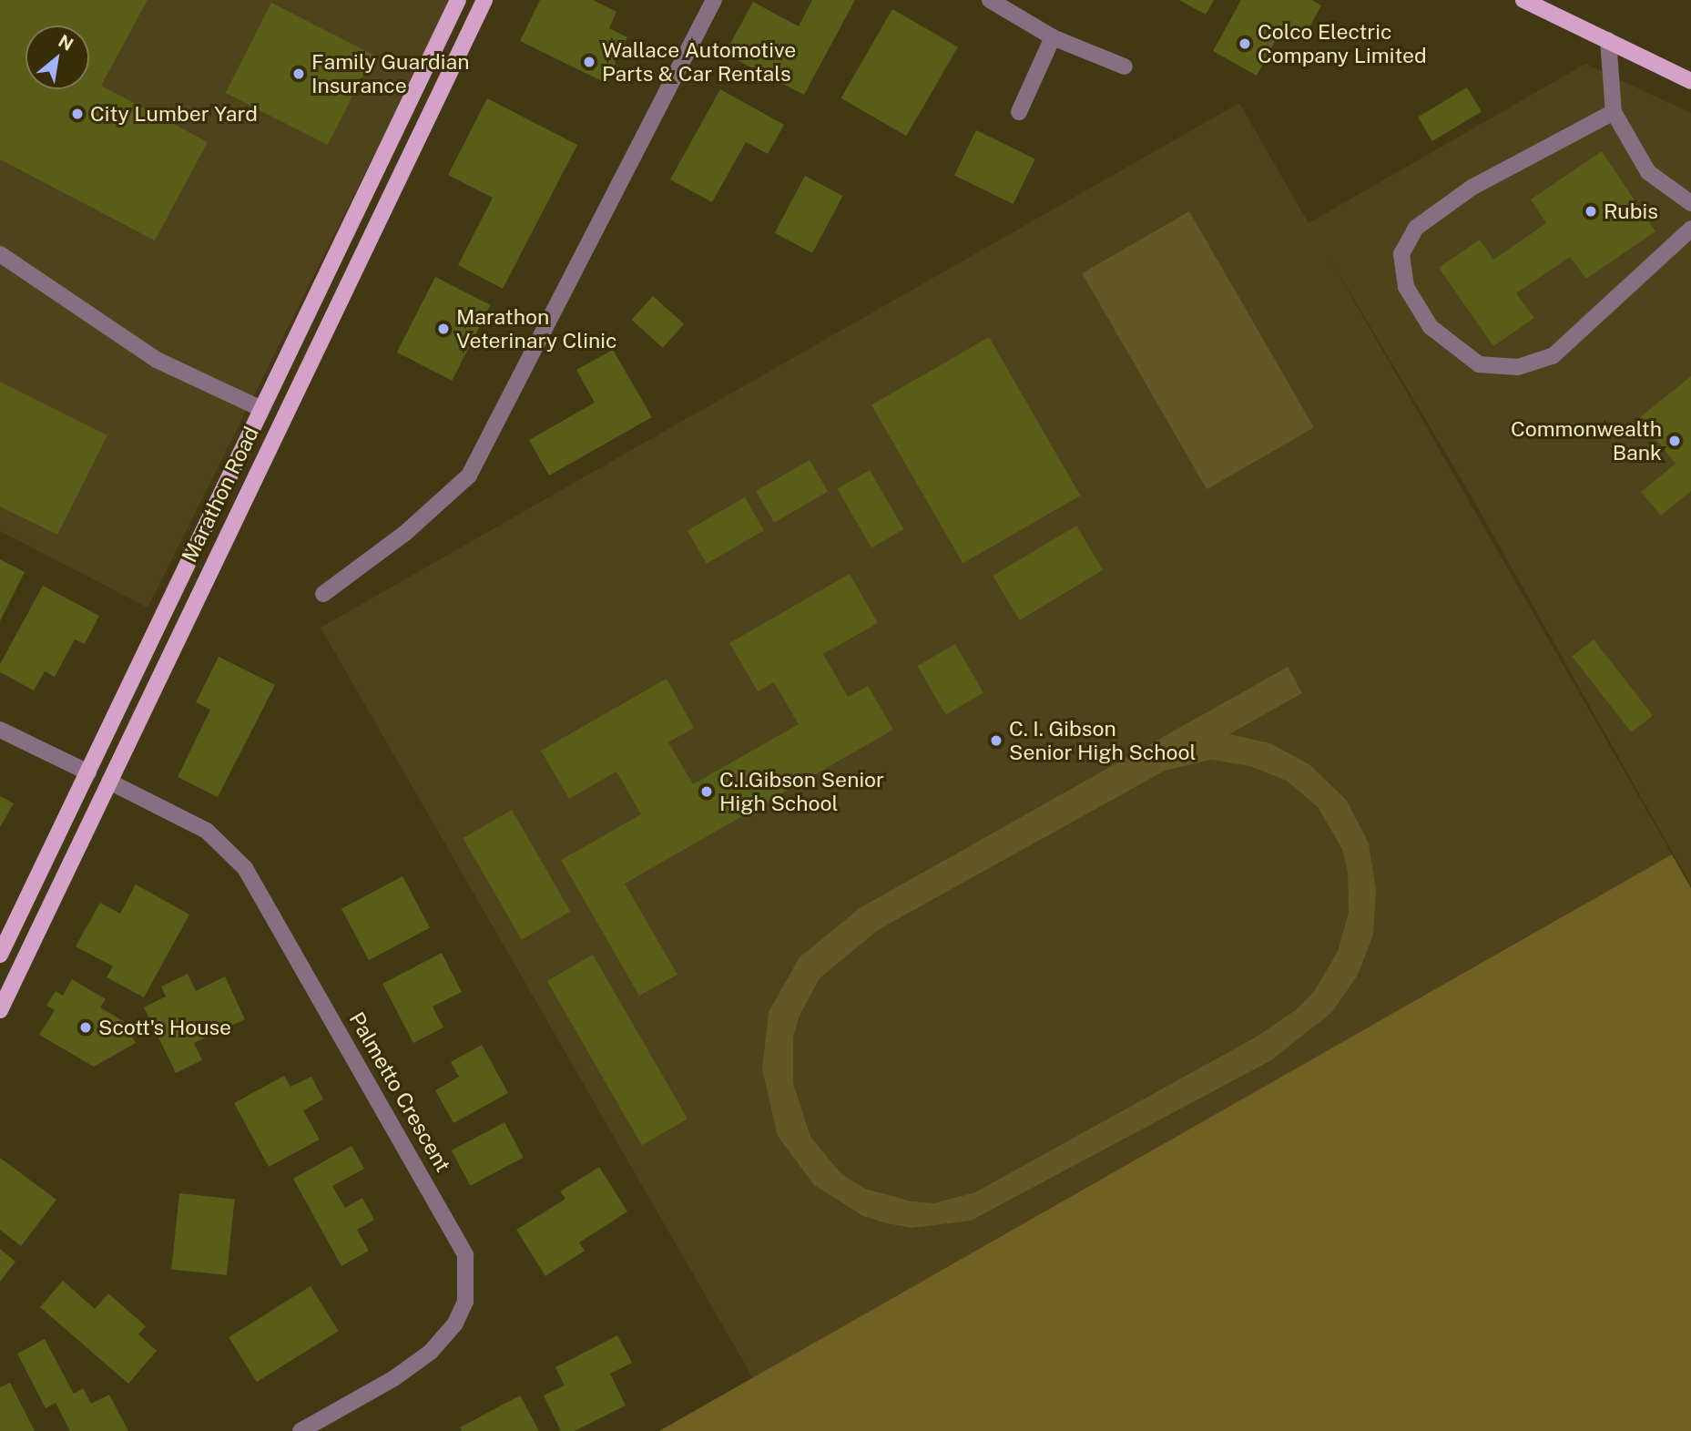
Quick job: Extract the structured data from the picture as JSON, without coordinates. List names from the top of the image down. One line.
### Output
{"streets":{"main road":["Marathon Road"],"street":["Palmetto Crescent"]},"crossings":[["Marathon Road","Palmetto Crescent"]],"places":["Colco Electric Company Limited","Wallace Automotive Parts & Car Rentals","Family Guardian Insurance","City Lumber Yard","Rubis","Marathon Veterinary Clinic","Commonwealth Bank","C. I. Gibson Senior High School","C.I.Gibson Senior High School","Scott's House"],"north":"top right"}
